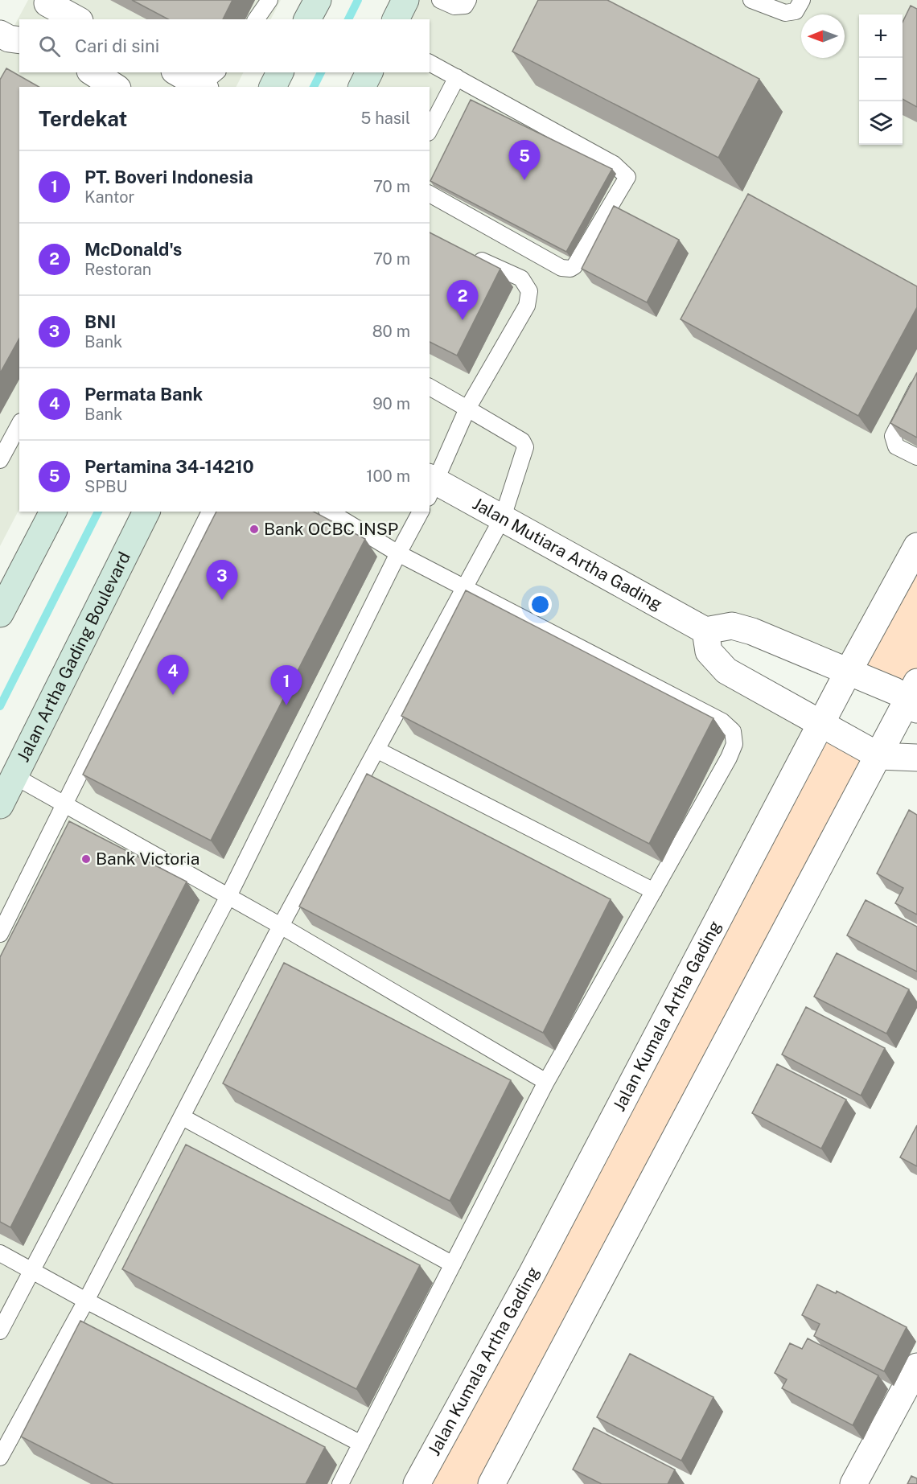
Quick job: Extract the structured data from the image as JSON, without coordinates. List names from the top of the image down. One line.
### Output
{"streets":{"main road":["Jalan Artha Gading Boulevard"],"street":["Jalan Mutiara Artha Gading","Jalan Kumala Artha Gading"]},"places":["Bank OCBC INSP","Bank Victoria"],"north":"left","page":{"map_buttons":["+","−"],"search":"Cari di sini","heading":["Terdekat","5 hasil"],"pins":["5","2","3","4","1"],"list":[{"mark":"1","name":"PT. Boveri Indonesia","note":"Kantor","value":"70 m"},{"mark":"2","name":"McDonald's","note":"Restoran","value":"70 m"},{"mark":"3","name":"BNI","note":"Bank","value":"80 m"},{"mark":"4","name":"Permata Bank","note":"Bank","value":"90 m"},{"mark":"5","name":"Pertamina 34-14210","note":"SPBU","value":"100 m"}]}}
